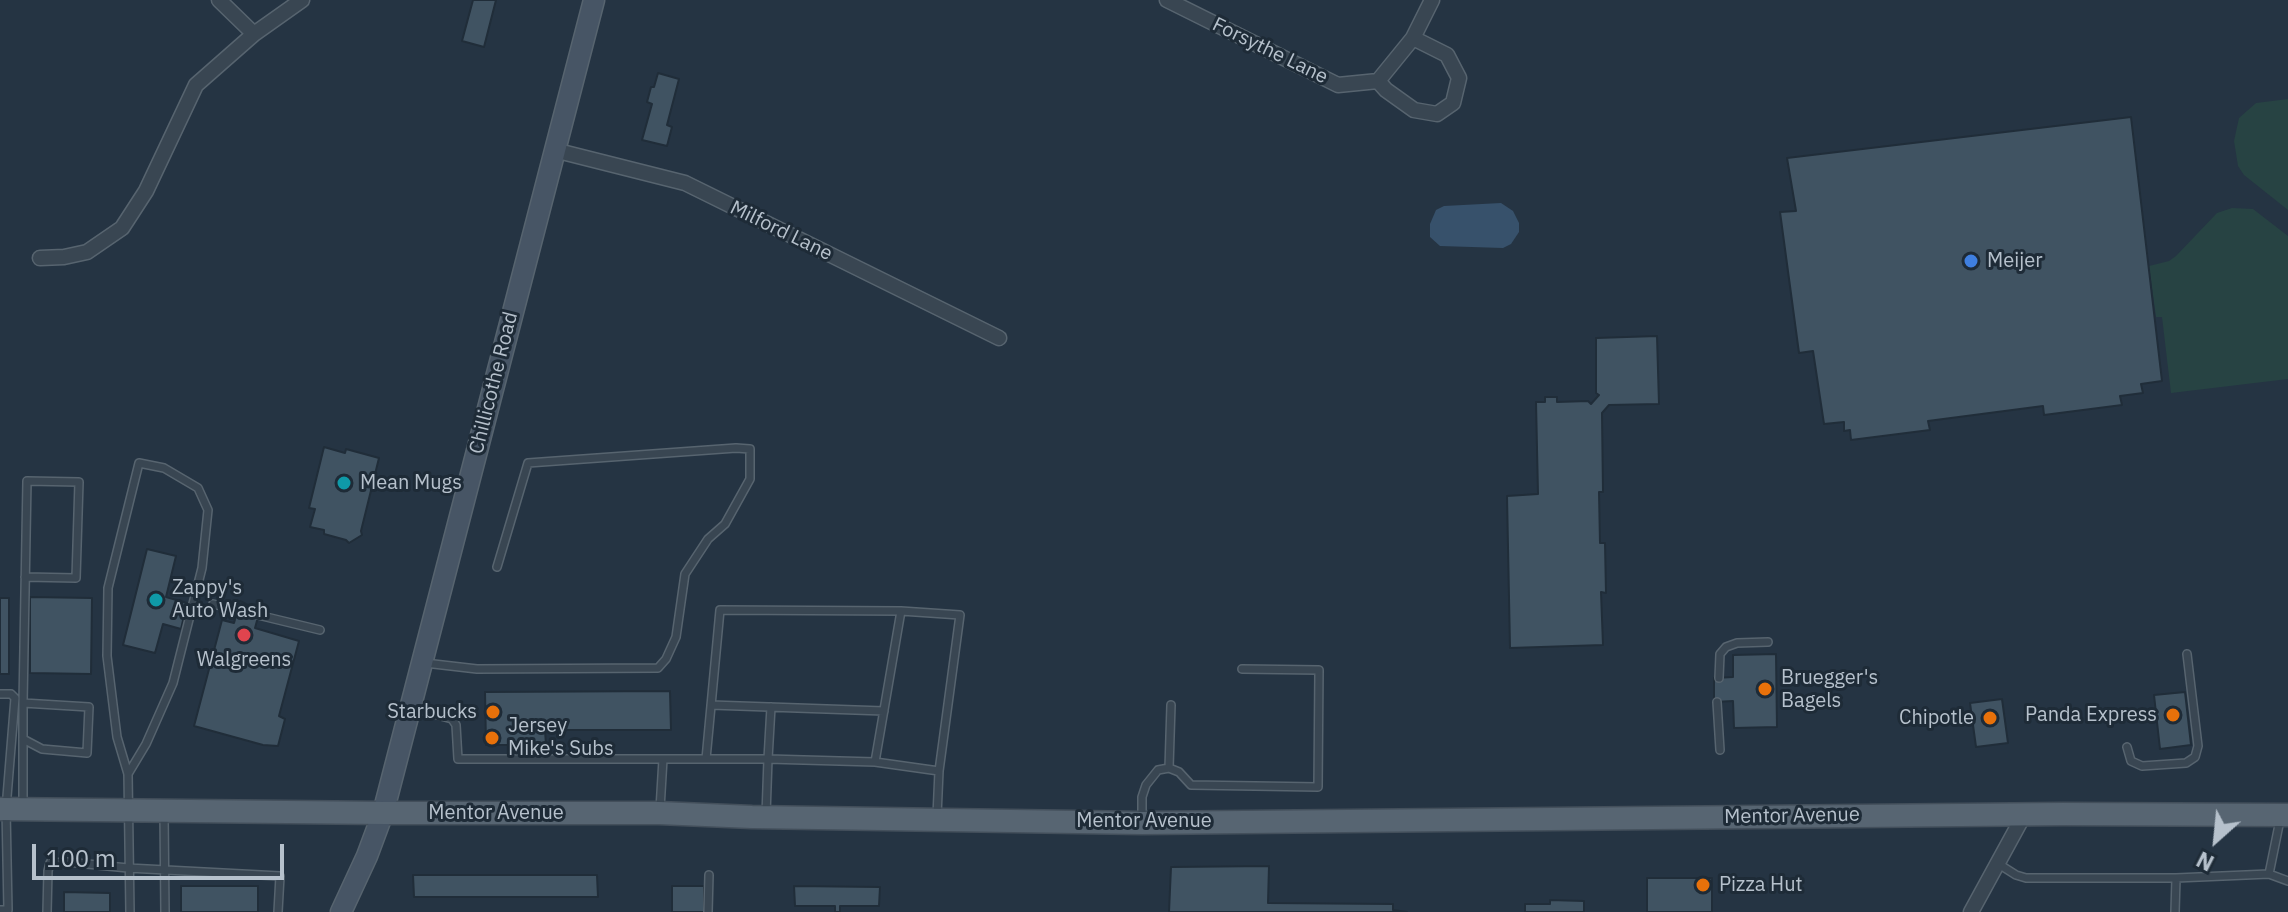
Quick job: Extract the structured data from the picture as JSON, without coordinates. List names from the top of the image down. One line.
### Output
{"streets":{"main road":["Mentor Avenue"],"street":["Forsythe Lane","Milford Lane","Chillicothe Road"]},"crossings":[["Milford Lane","Chillicothe Road"],["Chillicothe Road","Mentor Avenue"]],"places":["Meijer","Mean Mugs","Zappy's Auto Wash","Walgreens","Bruegger's Bagels","Starbucks","Panda Express","Chipotle","Jersey Mike's Subs","Pizza Hut"],"scale_bar":"100 m","north":"bottom left"}
